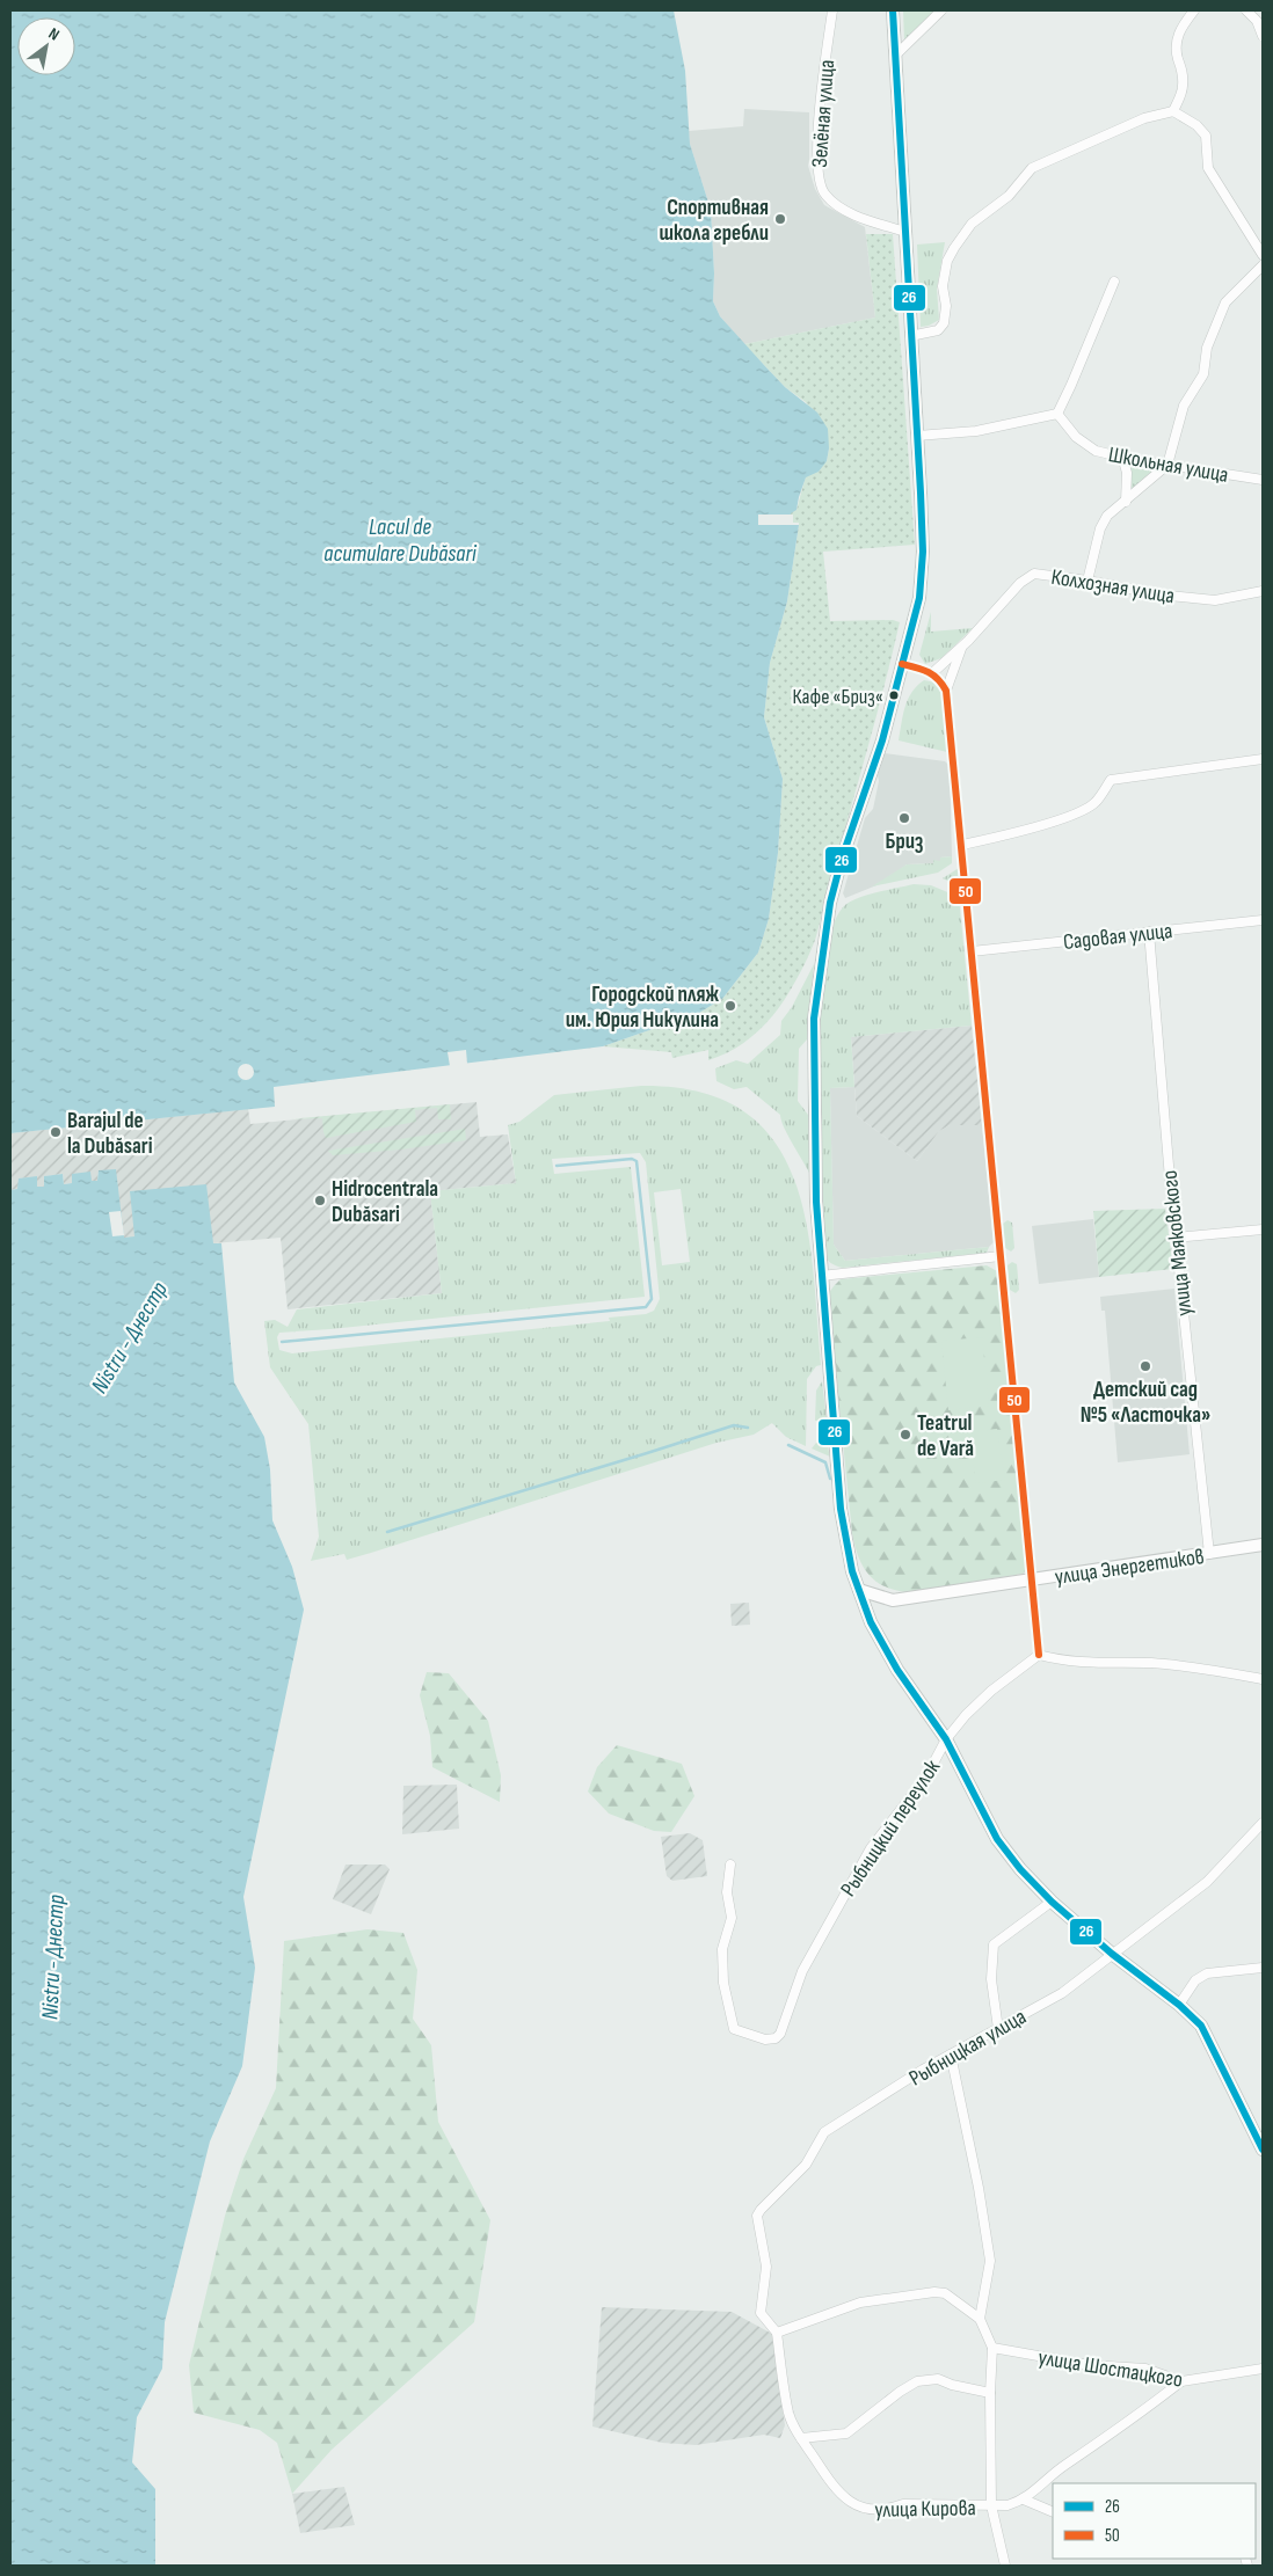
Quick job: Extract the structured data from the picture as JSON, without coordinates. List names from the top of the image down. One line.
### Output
{"streets":{"street":["Зелёная улица","Школьная улица","Колхозная улица","Садовая улица","улица Маяковского","улица Энергетиков","Рыбницкий переулок","Рыбницкая улица","улица Шостацкого","улица Кирова"]},"crossings":[["Садовая улица","улица Маяковского"],["улица Маяковского","улица Энергетиков"],["Рыбницкая улица","улица Кирова"]],"water":["Lacul de acumulare Dubăsari","Nistru - Днестр"],"places":["Спортивная школа гребли","Кафе «Бриз«","Бриз","Городской пляж им. Юрия Никулина","Barajul de la Dubăsari","Hidrocentrala Dubăsari","Детский сад №5 «Ласточка»","Teatrul de Vară"],"lines":["transit line 26","transit line 50"],"legend":["26","50"],"north":"top right"}
